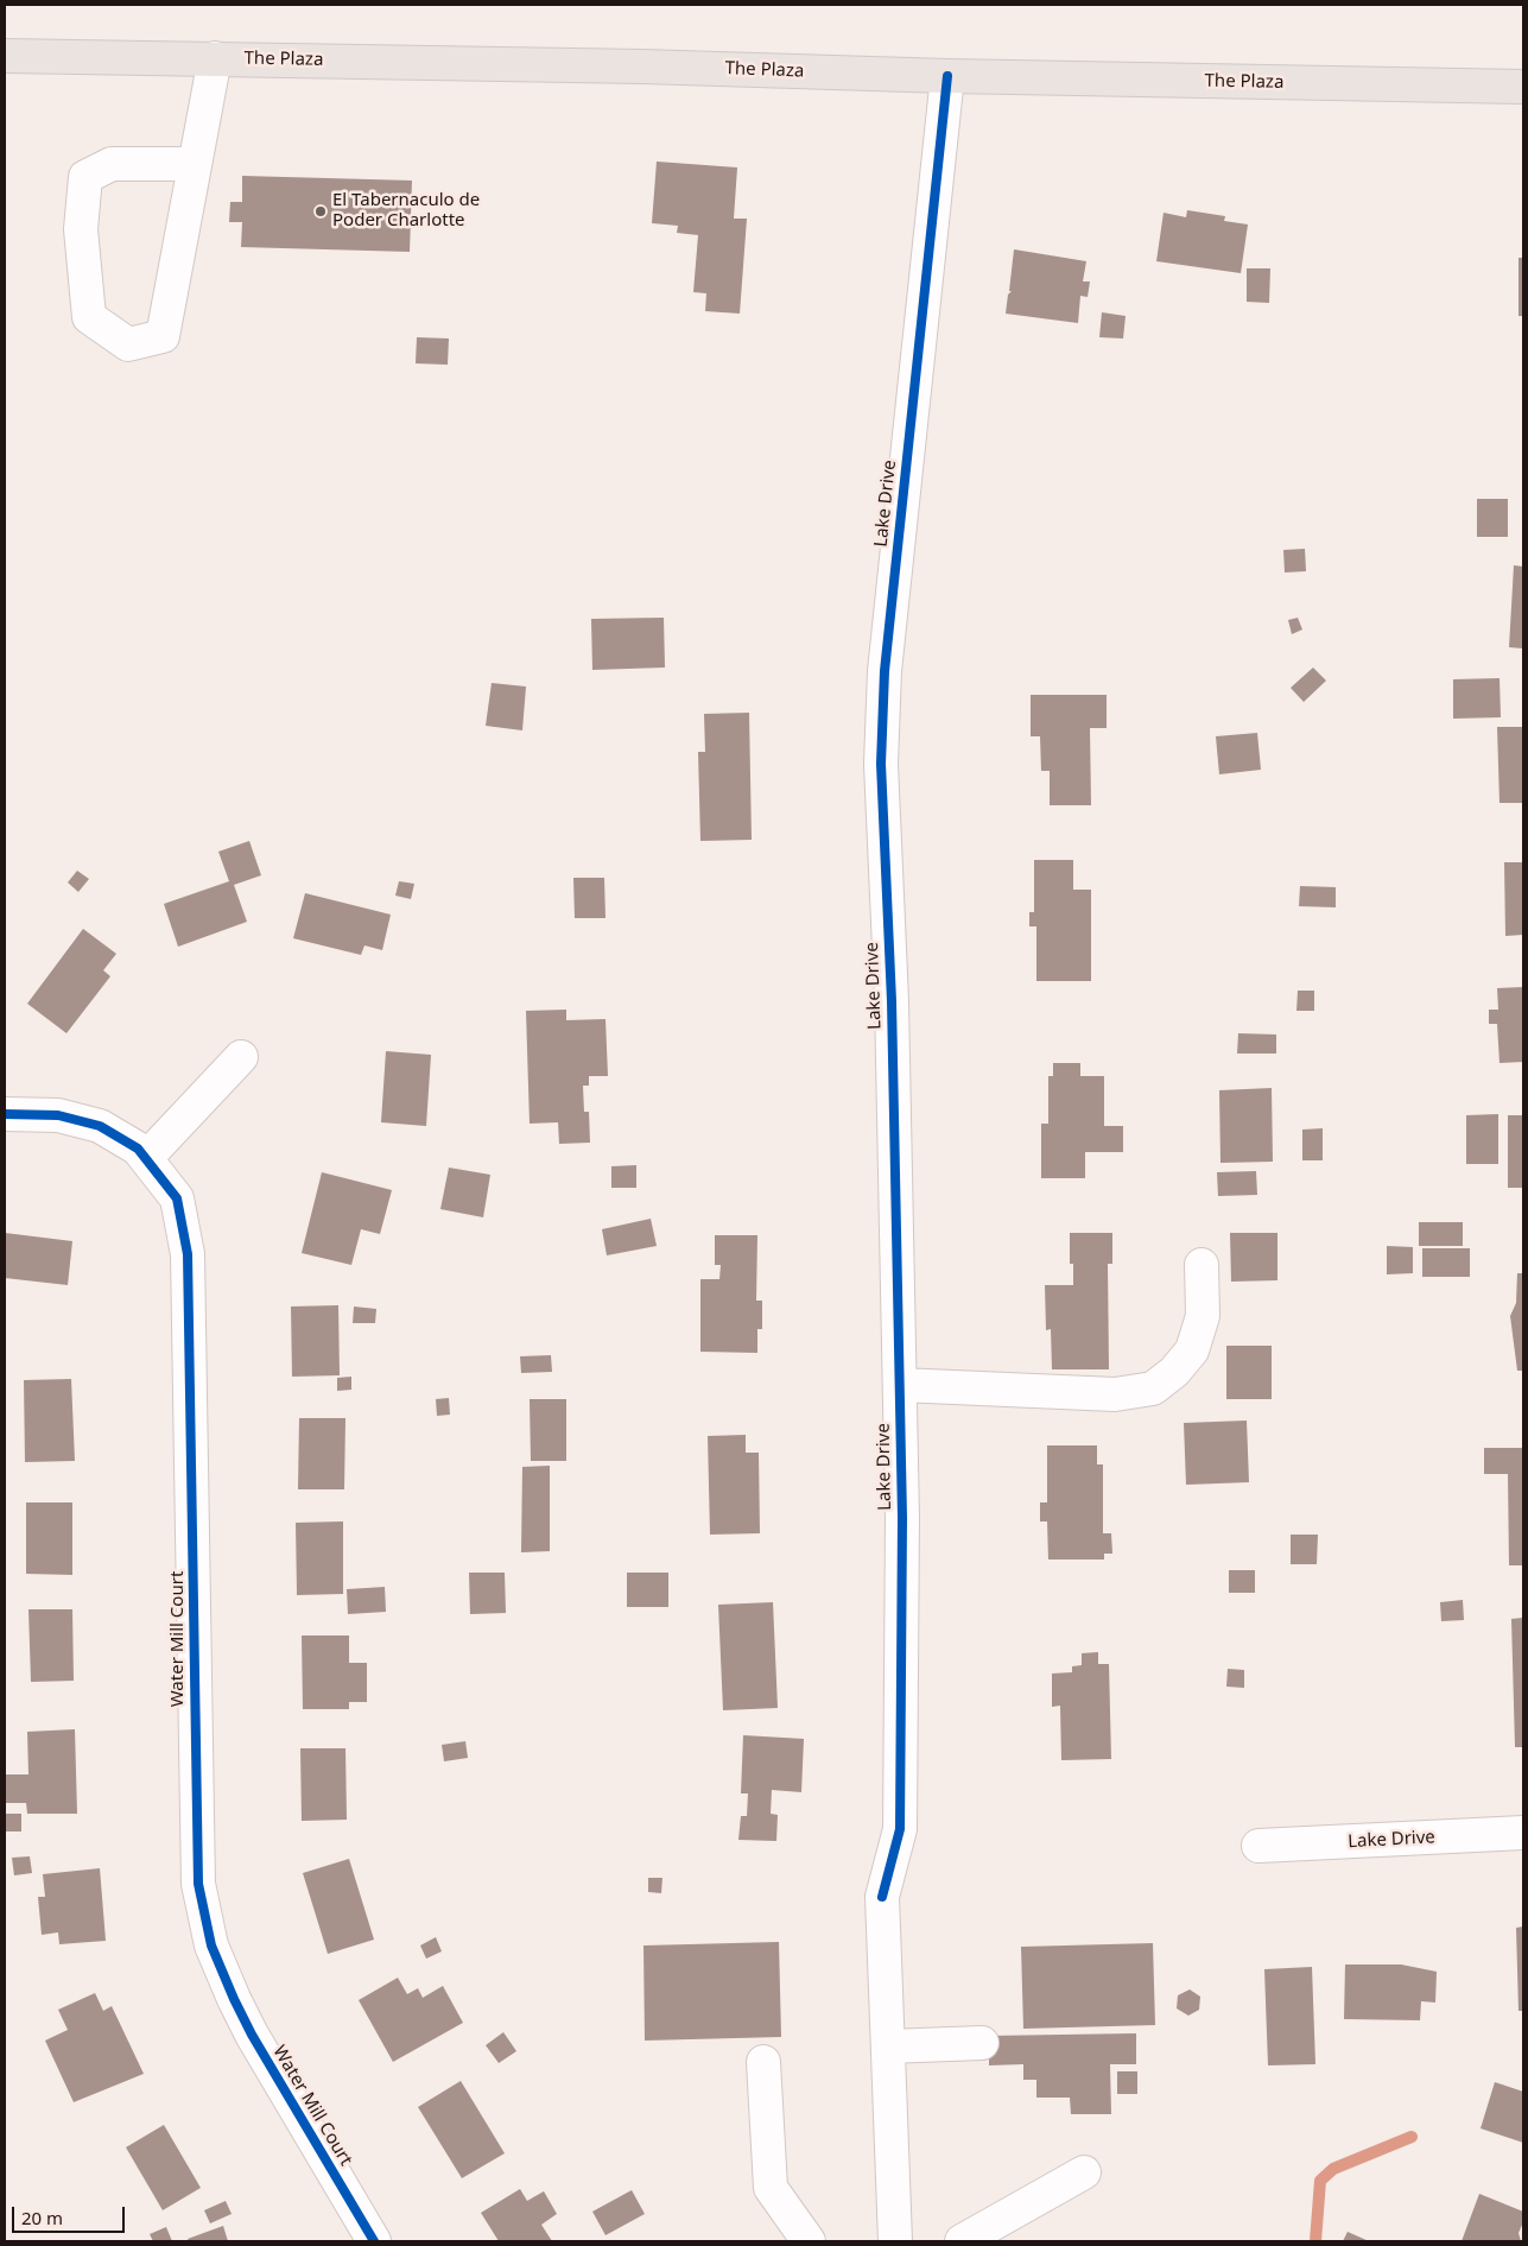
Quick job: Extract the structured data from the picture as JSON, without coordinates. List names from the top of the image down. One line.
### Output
{"streets":{"main road":["The Plaza"],"street":["Lake Drive","Water Mill Court"]},"crossings":[["The Plaza","Lake Drive"]],"places":["El Tabernaculo de Poder Charlotte"],"scale_bar":"20 m"}
